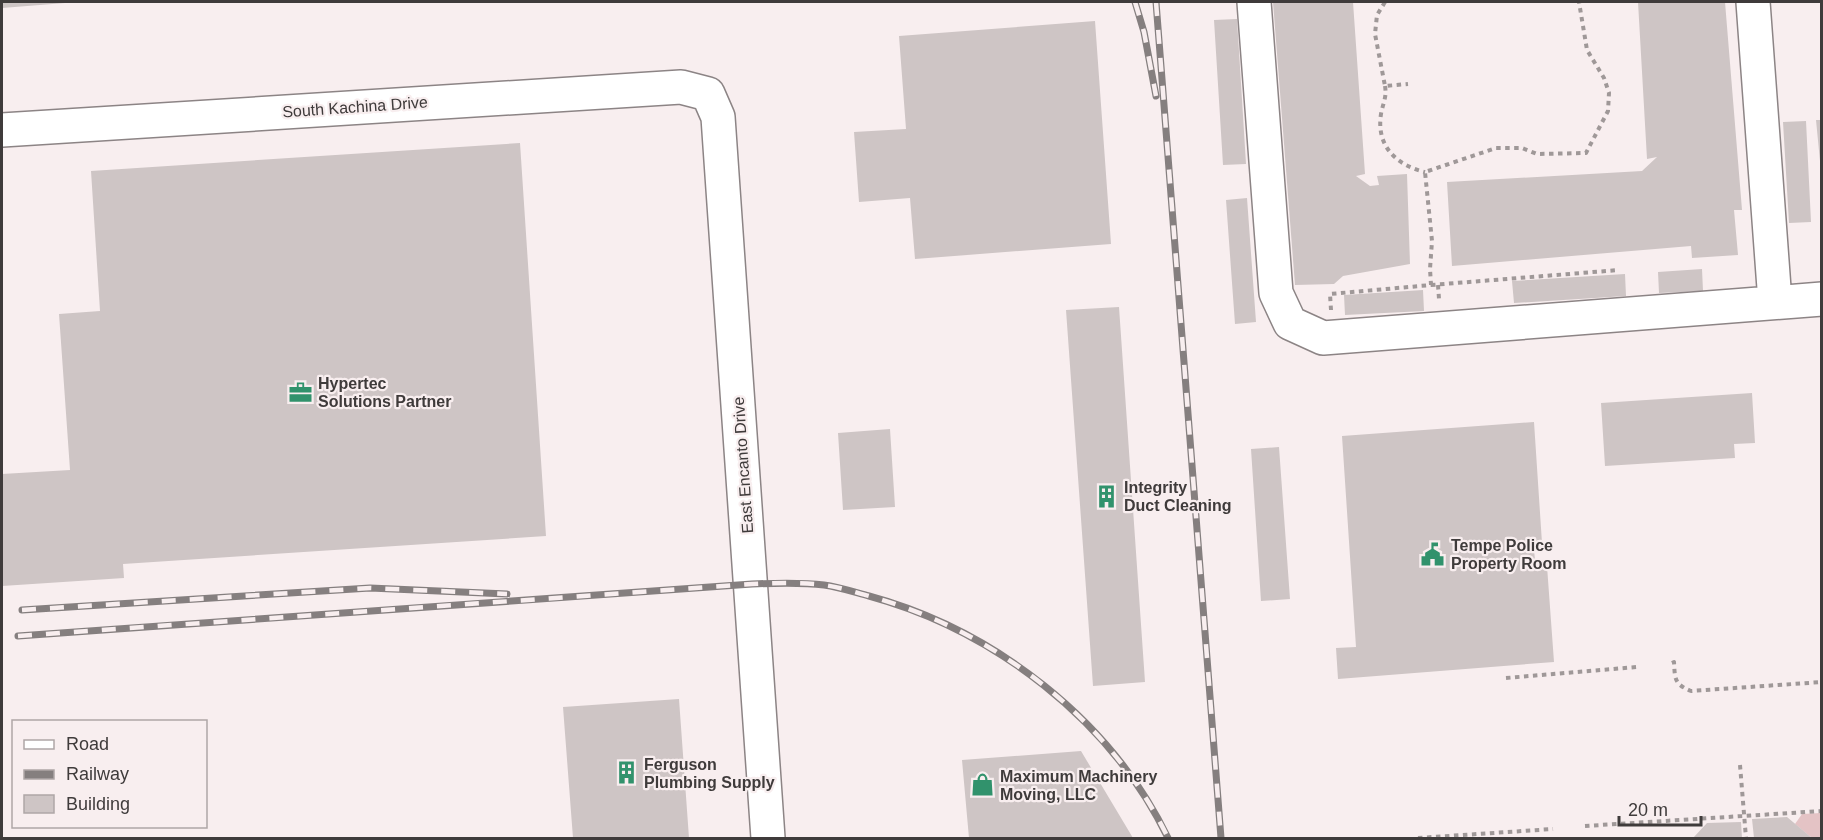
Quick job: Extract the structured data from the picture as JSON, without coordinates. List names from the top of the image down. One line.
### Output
{"streets":{"street":["South Kachina Drive","East Encanto Drive"]},"crossings":[["South Kachina Drive","East Encanto Drive"]],"places":{"office":["Hypertec Solutions Partner"],"building":["Integrity Duct Cleaning","Ferguson Plumbing Supply"],"public building":["Tempe Police Property Room"],"shop":["Maximum Machinery Moving, LLC"]},"legend":["Road","Railway","Building"],"scale_bar":"20 m"}
